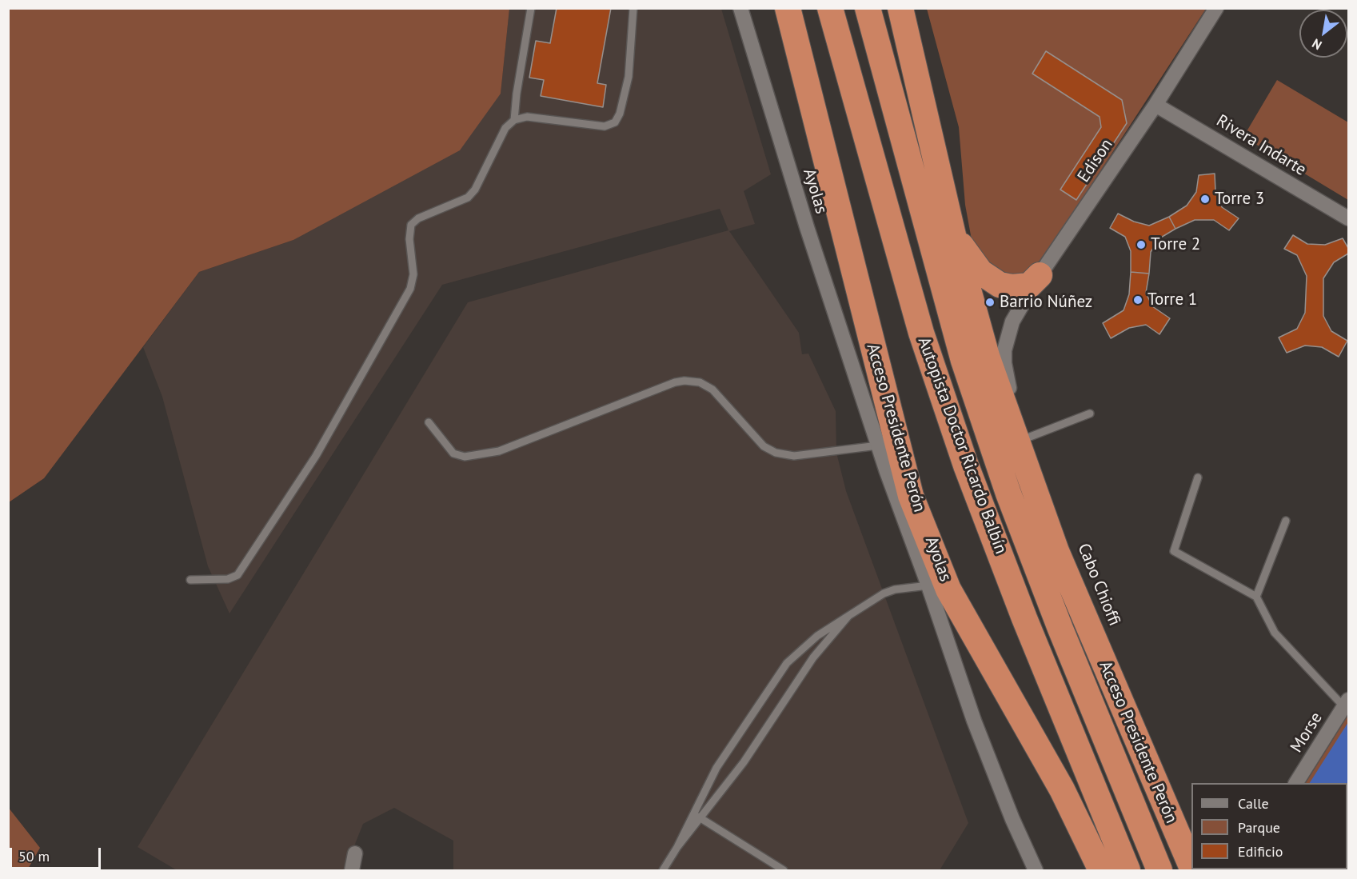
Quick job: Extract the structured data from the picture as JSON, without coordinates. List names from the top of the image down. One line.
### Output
{"streets":{"highway":["Acceso Presidente Perón","Autopista Doctor Ricardo Balbín"],"street":["Rivera Indarte","Edison","Ayolas","Cabo Chioffi","Morse"]},"crossings":[["Rivera Indarte","Edison"],["Edison","Cabo Chioffi"],["Ayolas","Acceso Presidente Perón"]],"places":["Torre 3","Torre 2","Torre 1","Barrio Núñez"],"legend":["Calle","Parque","Edificio"],"scale_bar":"50 m","north":"bottom left"}
